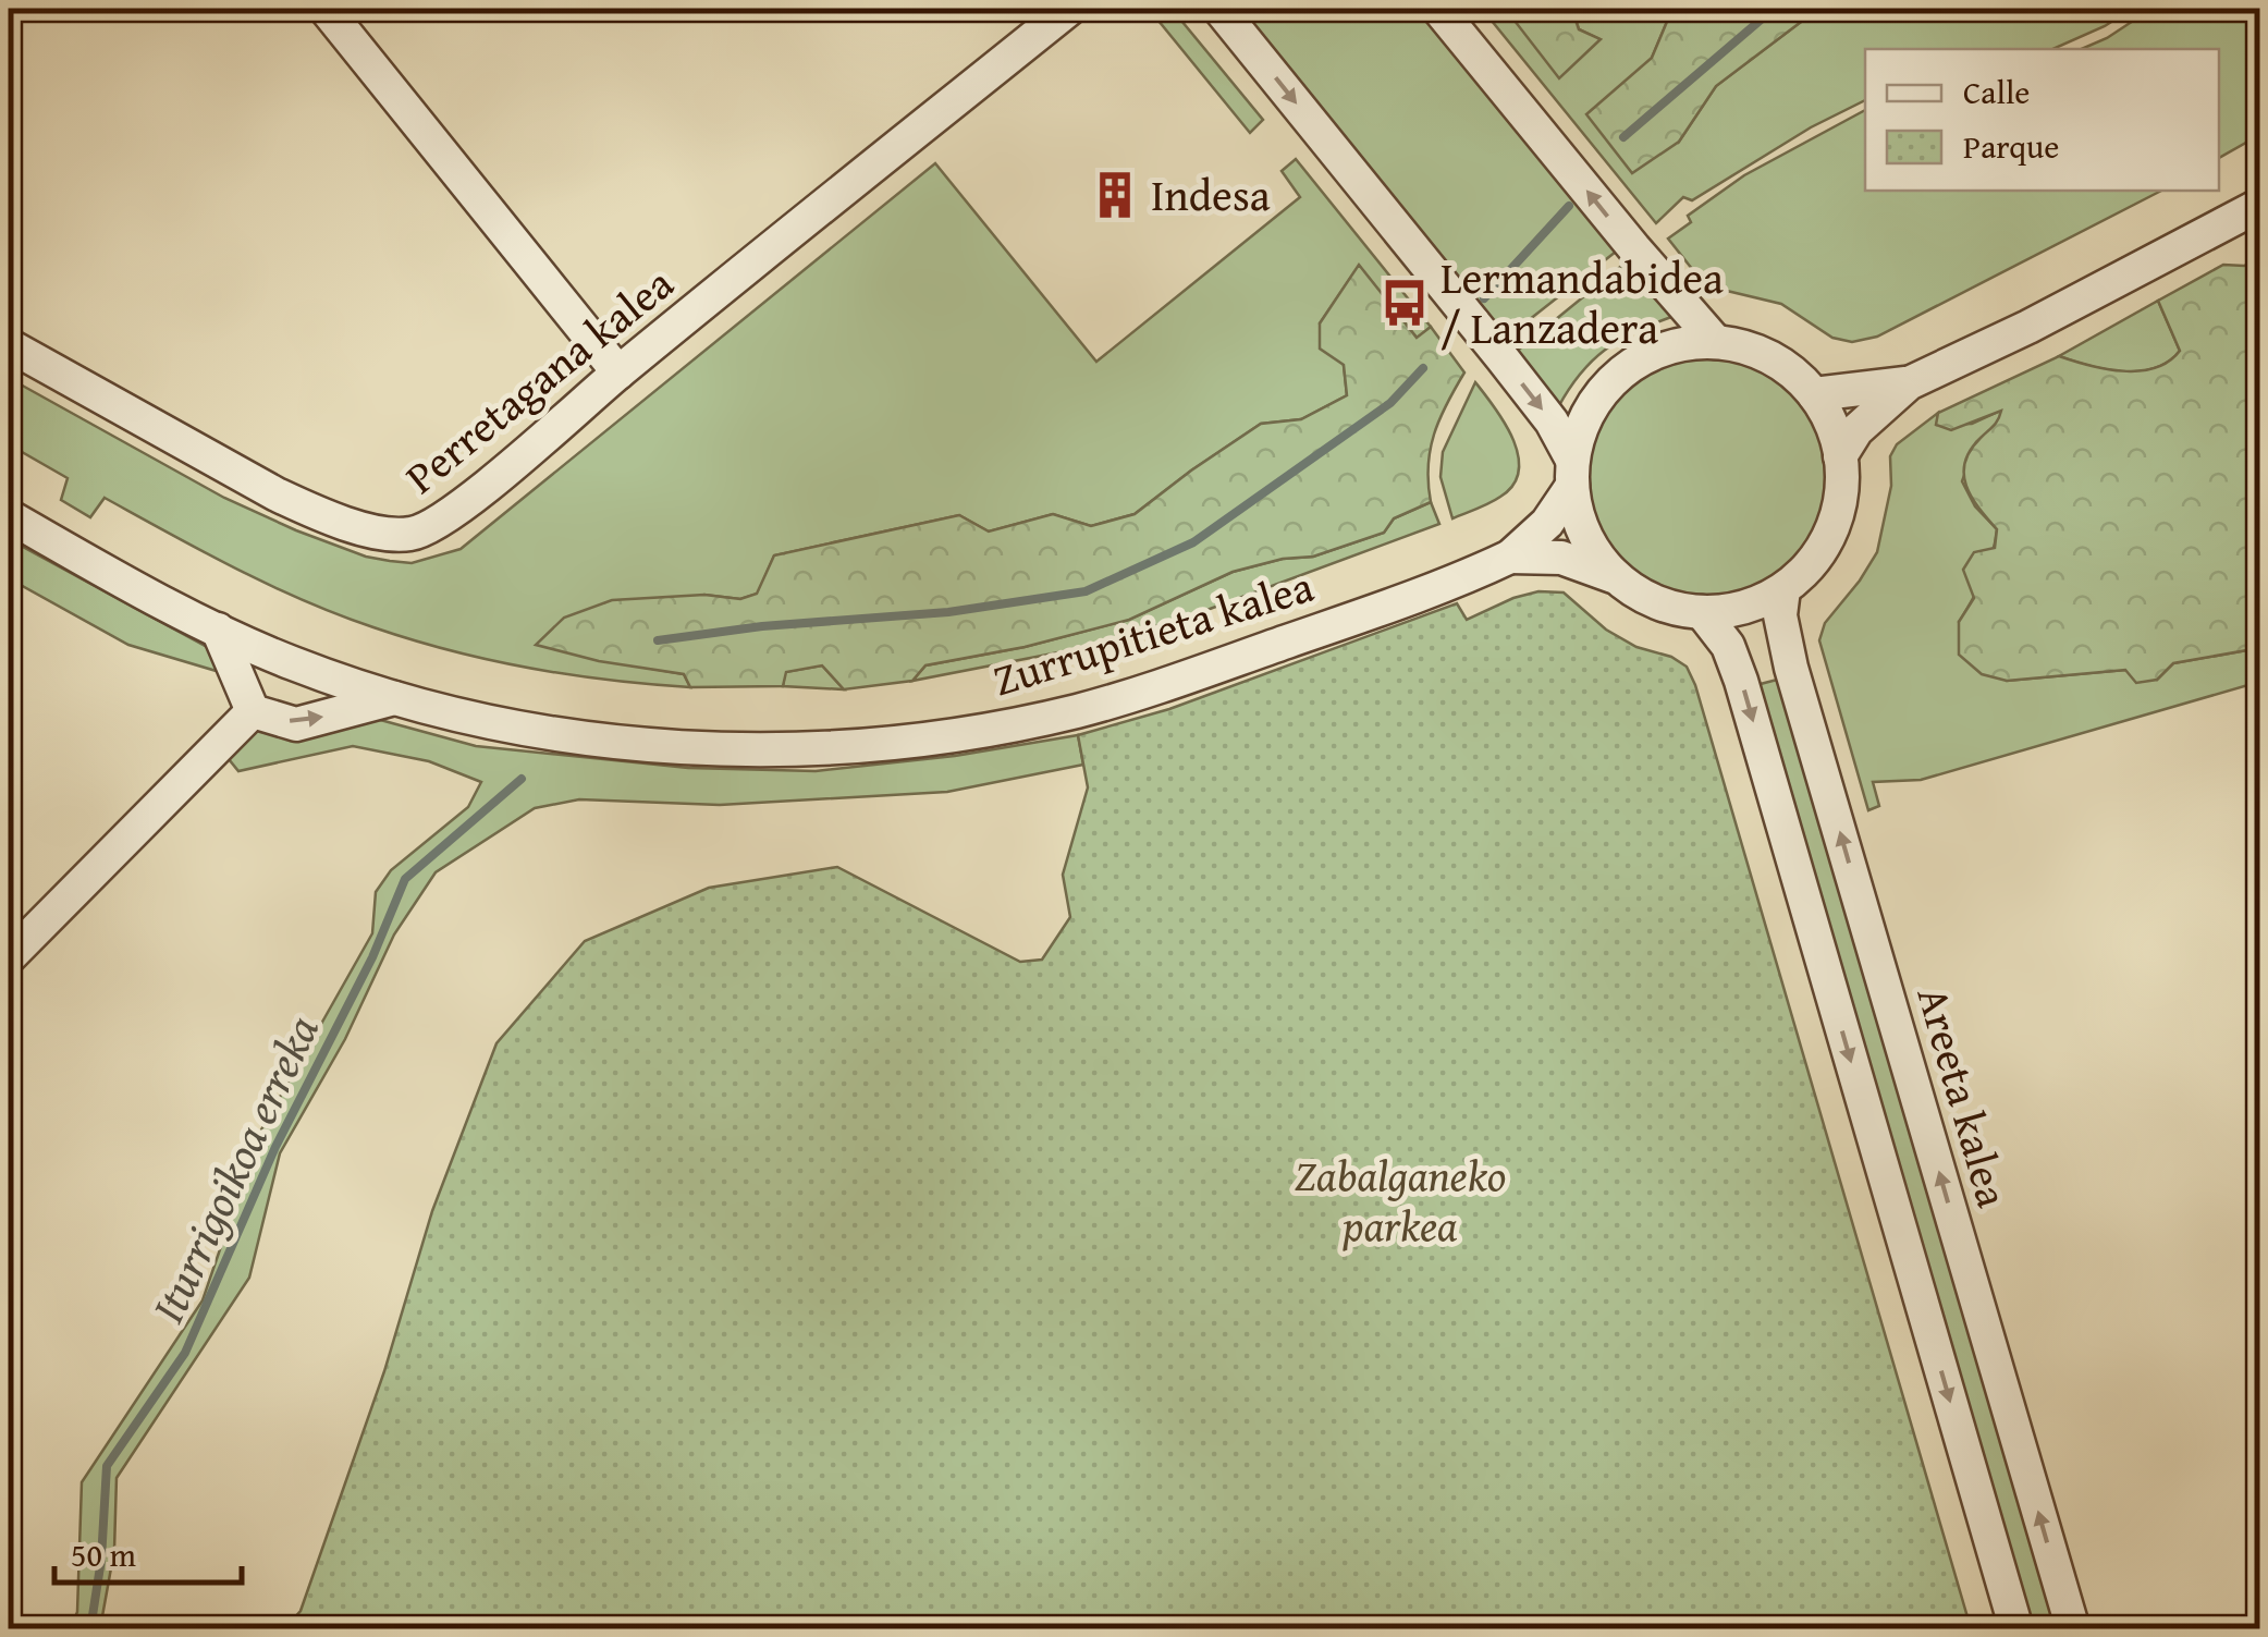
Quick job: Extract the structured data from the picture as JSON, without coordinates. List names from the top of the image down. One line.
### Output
{"streets":{"street":["Perretagana kalea","Zurrupitieta kalea","Areeta kalea"]},"crossings":[["Zurrupitieta kalea","Areeta kalea"]],"water":["Iturrigoikoa erreka"],"parks":["Zabalganeko parkea"],"places":{"building":["Indesa"],"bus stop":["Lermandabidea / Lanzadera"]},"legend":["Calle","Parque"],"scale_bar":"50 m"}
